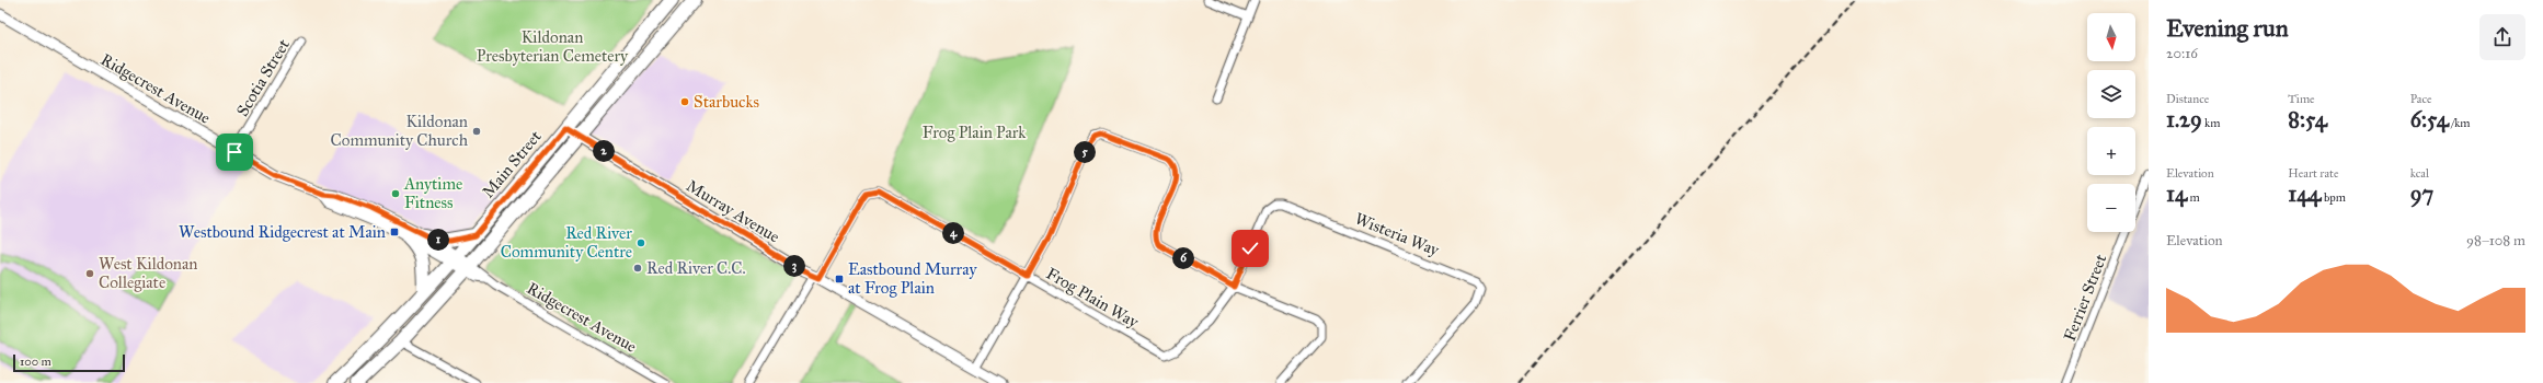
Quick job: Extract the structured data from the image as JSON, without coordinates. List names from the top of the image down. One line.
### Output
{"streets":{"main road":["Main Street"],"street":["Scotia Street","Ridgecrest Avenue","Murray Avenue","Wisteria Way","Frog Plain Way","Ferrier Street"]},"crossings":[["Scotia Street","Ridgecrest Avenue"],["Ridgecrest Avenue","Main Street"],["Main Street","Murray Avenue"],["Murray Avenue","Frog Plain Way"],["Wisteria Way","Frog Plain Way"]],"parks":["Kildonan Presbyterian Cemetery","Frog Plain Park"],"places":{"other":["Starbucks","Kildonan Community Church","Anytime Fitness","Red River Community Centre","Red River C.C.","West Kildonan Collegiate"],"transit":["Westbound Ridgecrest at Main","Eastbound Murray at Frog Plain"]},"scale_bar":"100 m","north":"bottom","page":{"heading":["Evening run","20:16"],"map_buttons":["+","−"],"stats":[["Distance","1.29 km"],["Time","8:54"],["Pace","6:54 /km"],["Elevation","14 m"],["Heart rate","144 bpm"],["kcal","97"]],"pins":["2","5","4","1","6","3"],"chart":["Elevation","98–108 m"],"scale":"100 m"}}
